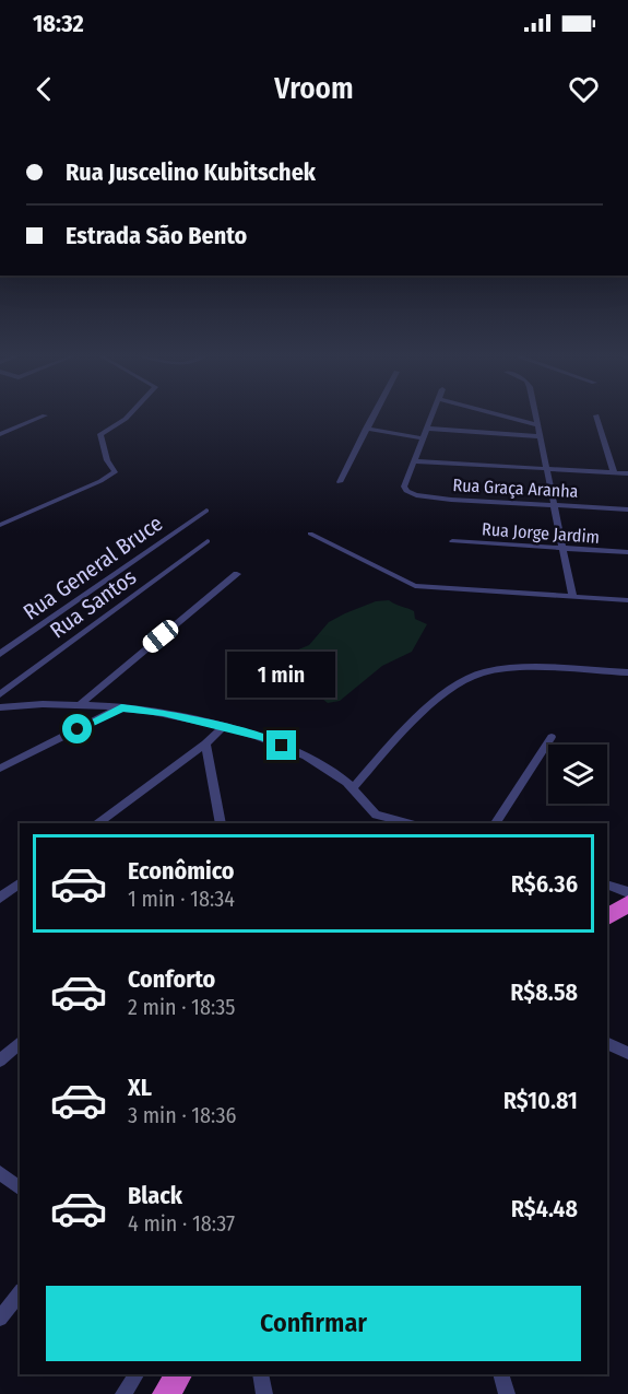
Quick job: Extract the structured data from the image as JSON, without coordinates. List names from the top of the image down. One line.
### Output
{"streets":{"street":["Rua Graça Aranha","Rua Jorge Jardim","Rua General Bruce","Rua Santos"]},"page":{"status":"18:32","header":"Vroom","banner":["Rua Juscelino Kubitschek","Estrada São Bento"],"bubble":"1 min","list":[{"name":"Econômico","note":"1 min · 18:34","value":"R$6.36"},{"name":"Conforto","note":"2 min · 18:35","value":"R$8.58"},{"name":"XL","note":"3 min · 18:36","value":"R$10.81"},{"name":"Black","note":"4 min · 18:37","value":"R$4.48"}],"buttons":"Confirmar"}}
